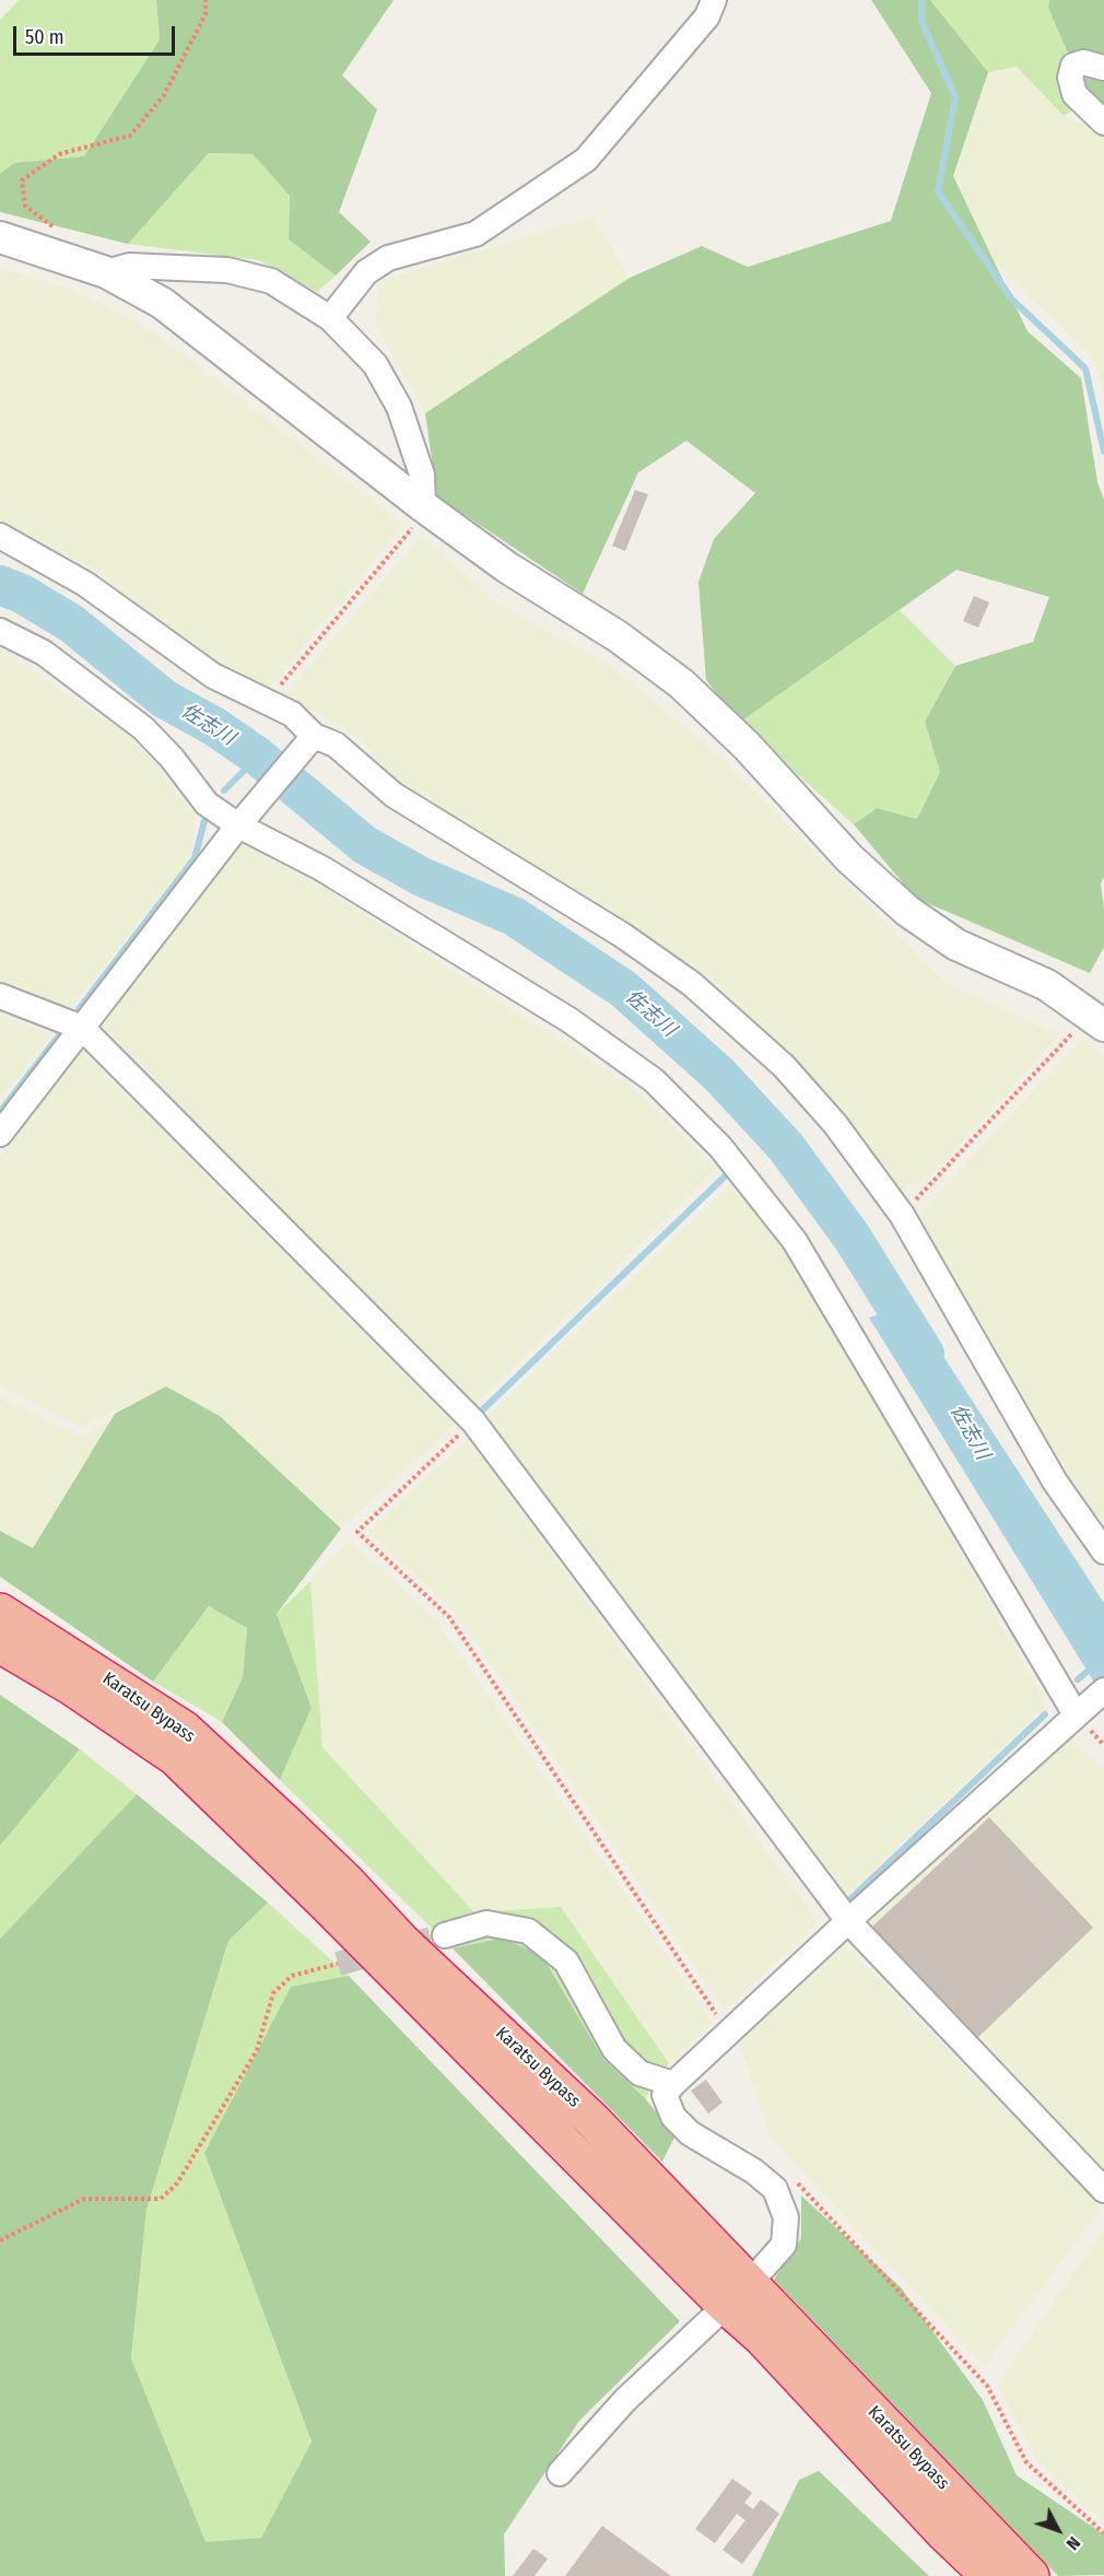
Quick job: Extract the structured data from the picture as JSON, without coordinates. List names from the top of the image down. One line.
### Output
{"streets":{"highway":["Karatsu Bypass"]},"water":["佐志川"],"scale_bar":"50 m","north":"bottom right"}
